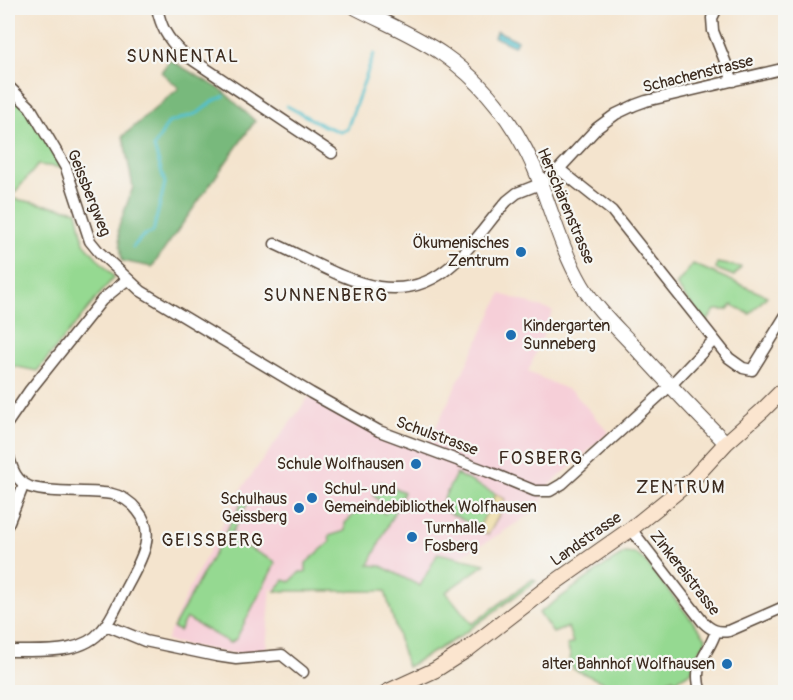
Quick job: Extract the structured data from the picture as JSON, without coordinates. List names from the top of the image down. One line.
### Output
{"streets":{"main road":["Landstrasse"],"street":["Schachenstrasse","Geissbergweg","Herschärenstrasse","Schulstrasse","Zinkereistrasse"]},"crossings":[["Schachenstrasse","Herschärenstrasse"],["Geissbergweg","Schulstrasse"],["Herschärenstrasse","Schulstrasse"],["Herschärenstrasse","Landstrasse"],["Landstrasse","Zinkereistrasse"]],"districts":["SUNNENTAL","SUNNENBERG","FOSBERG","ZENTRUM","GEISSBERG"],"places":["Ökumenisches Zentrum","Kindergarten Sunneberg","Schule Wolfhausen","Schul- und Gemeindebibliothek Wolfhausen","Schulhaus Geissberg","Turnhalle Fosberg","alter Bahnhof Wolfhausen"]}
